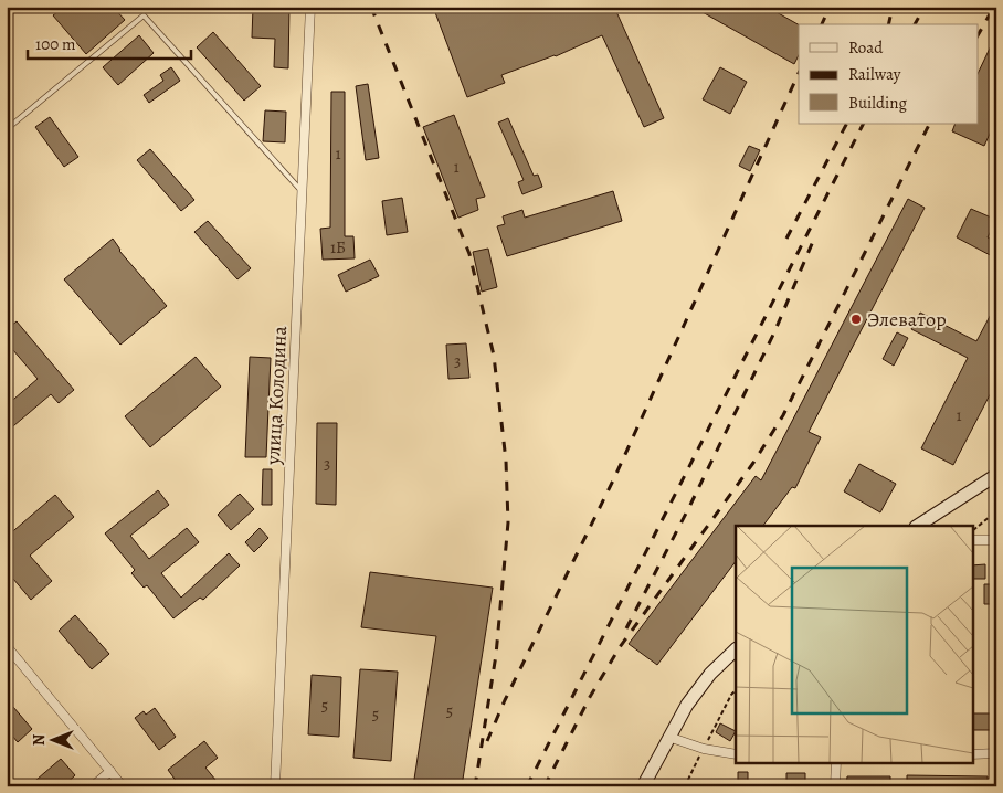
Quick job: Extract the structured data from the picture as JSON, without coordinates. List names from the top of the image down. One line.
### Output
{"streets":{"street":["улица Колодина"]},"places":["Элеватор"],"house_numbers":["1","1","1Б","3","1","3","5","5","5"],"legend":["Road","Railway","Building"],"scale_bar":"100 m","north":"left"}
